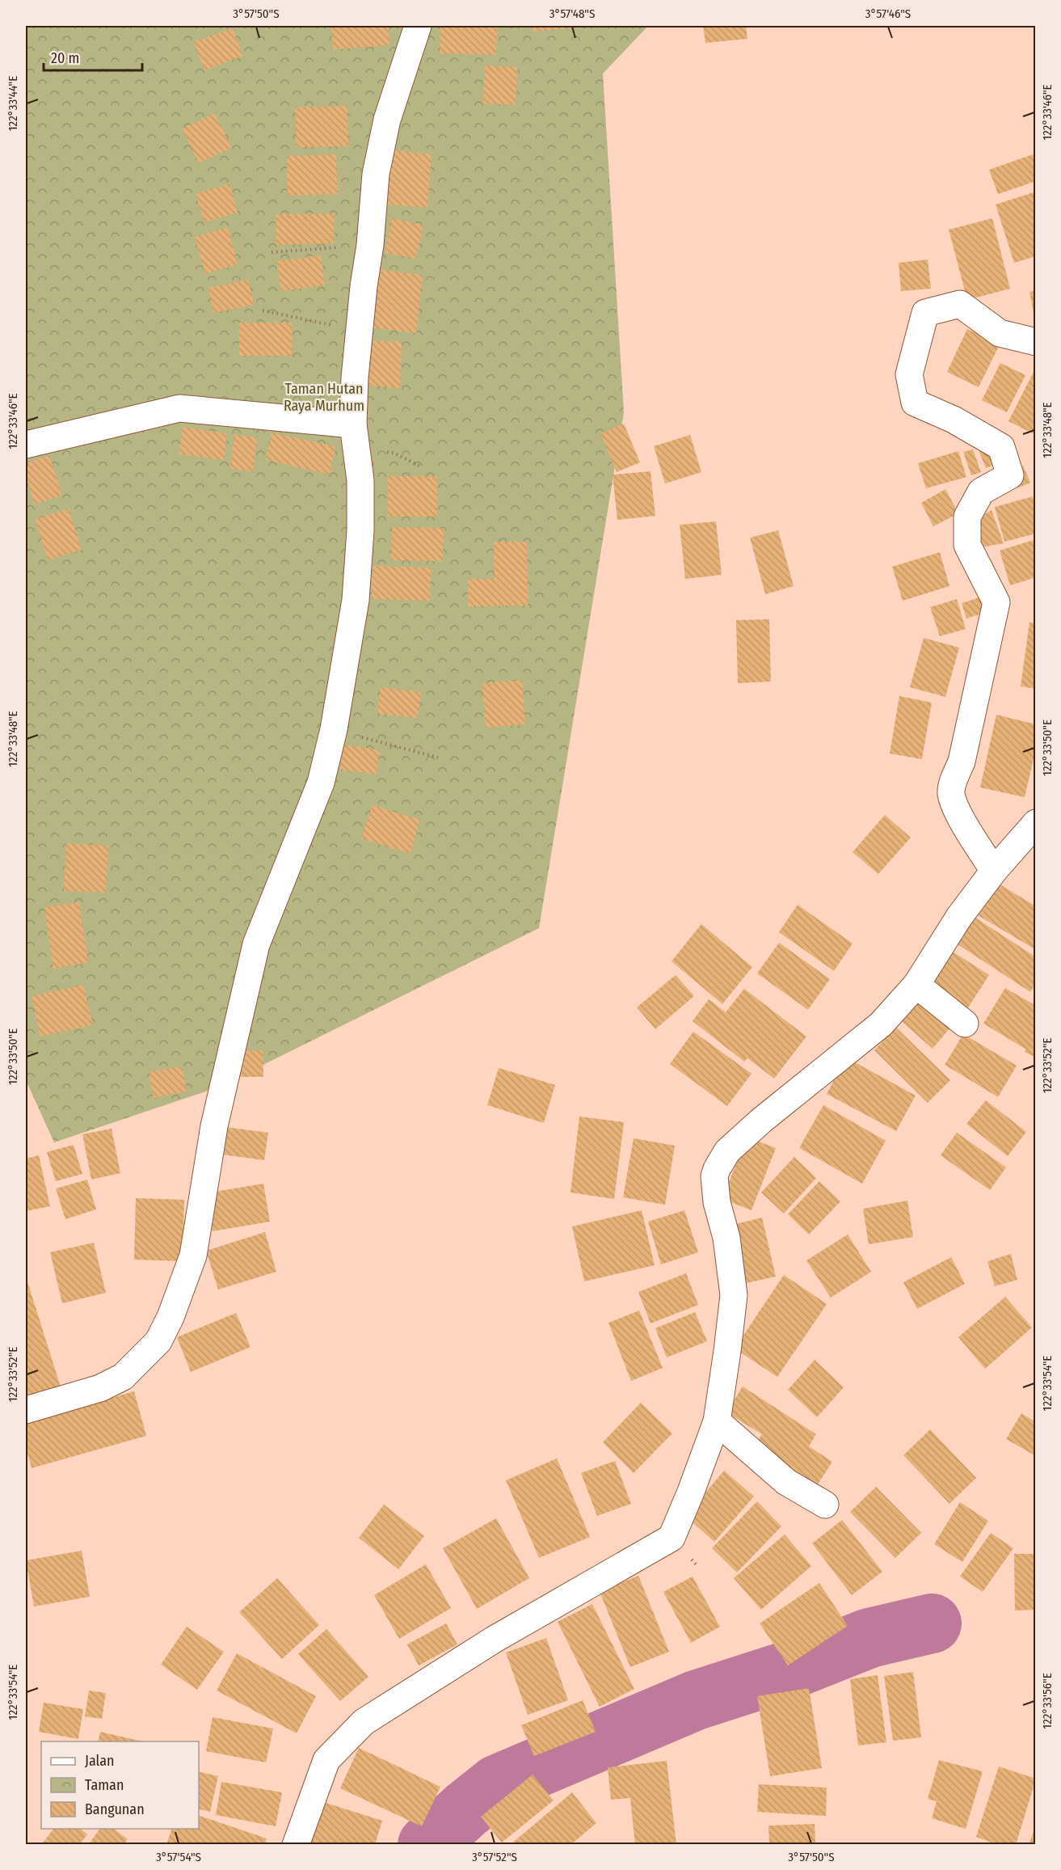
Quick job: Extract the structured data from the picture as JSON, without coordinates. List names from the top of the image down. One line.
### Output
{"parks":["Taman Hutan Raya Murhum"],"legend":["Jalan","Taman","Bangunan"],"scale_bar":"20 m","coordinates":["3°57'50\"S","3°57'48\"S","3°57'46\"S","122°33'44\"E","122°33'46\"E","122°33'48\"E","122°33'50\"E","122°33'52\"E","122°33'54\"E","122°33'56\"E","3°57'54\"S","3°57'52\"S"]}
